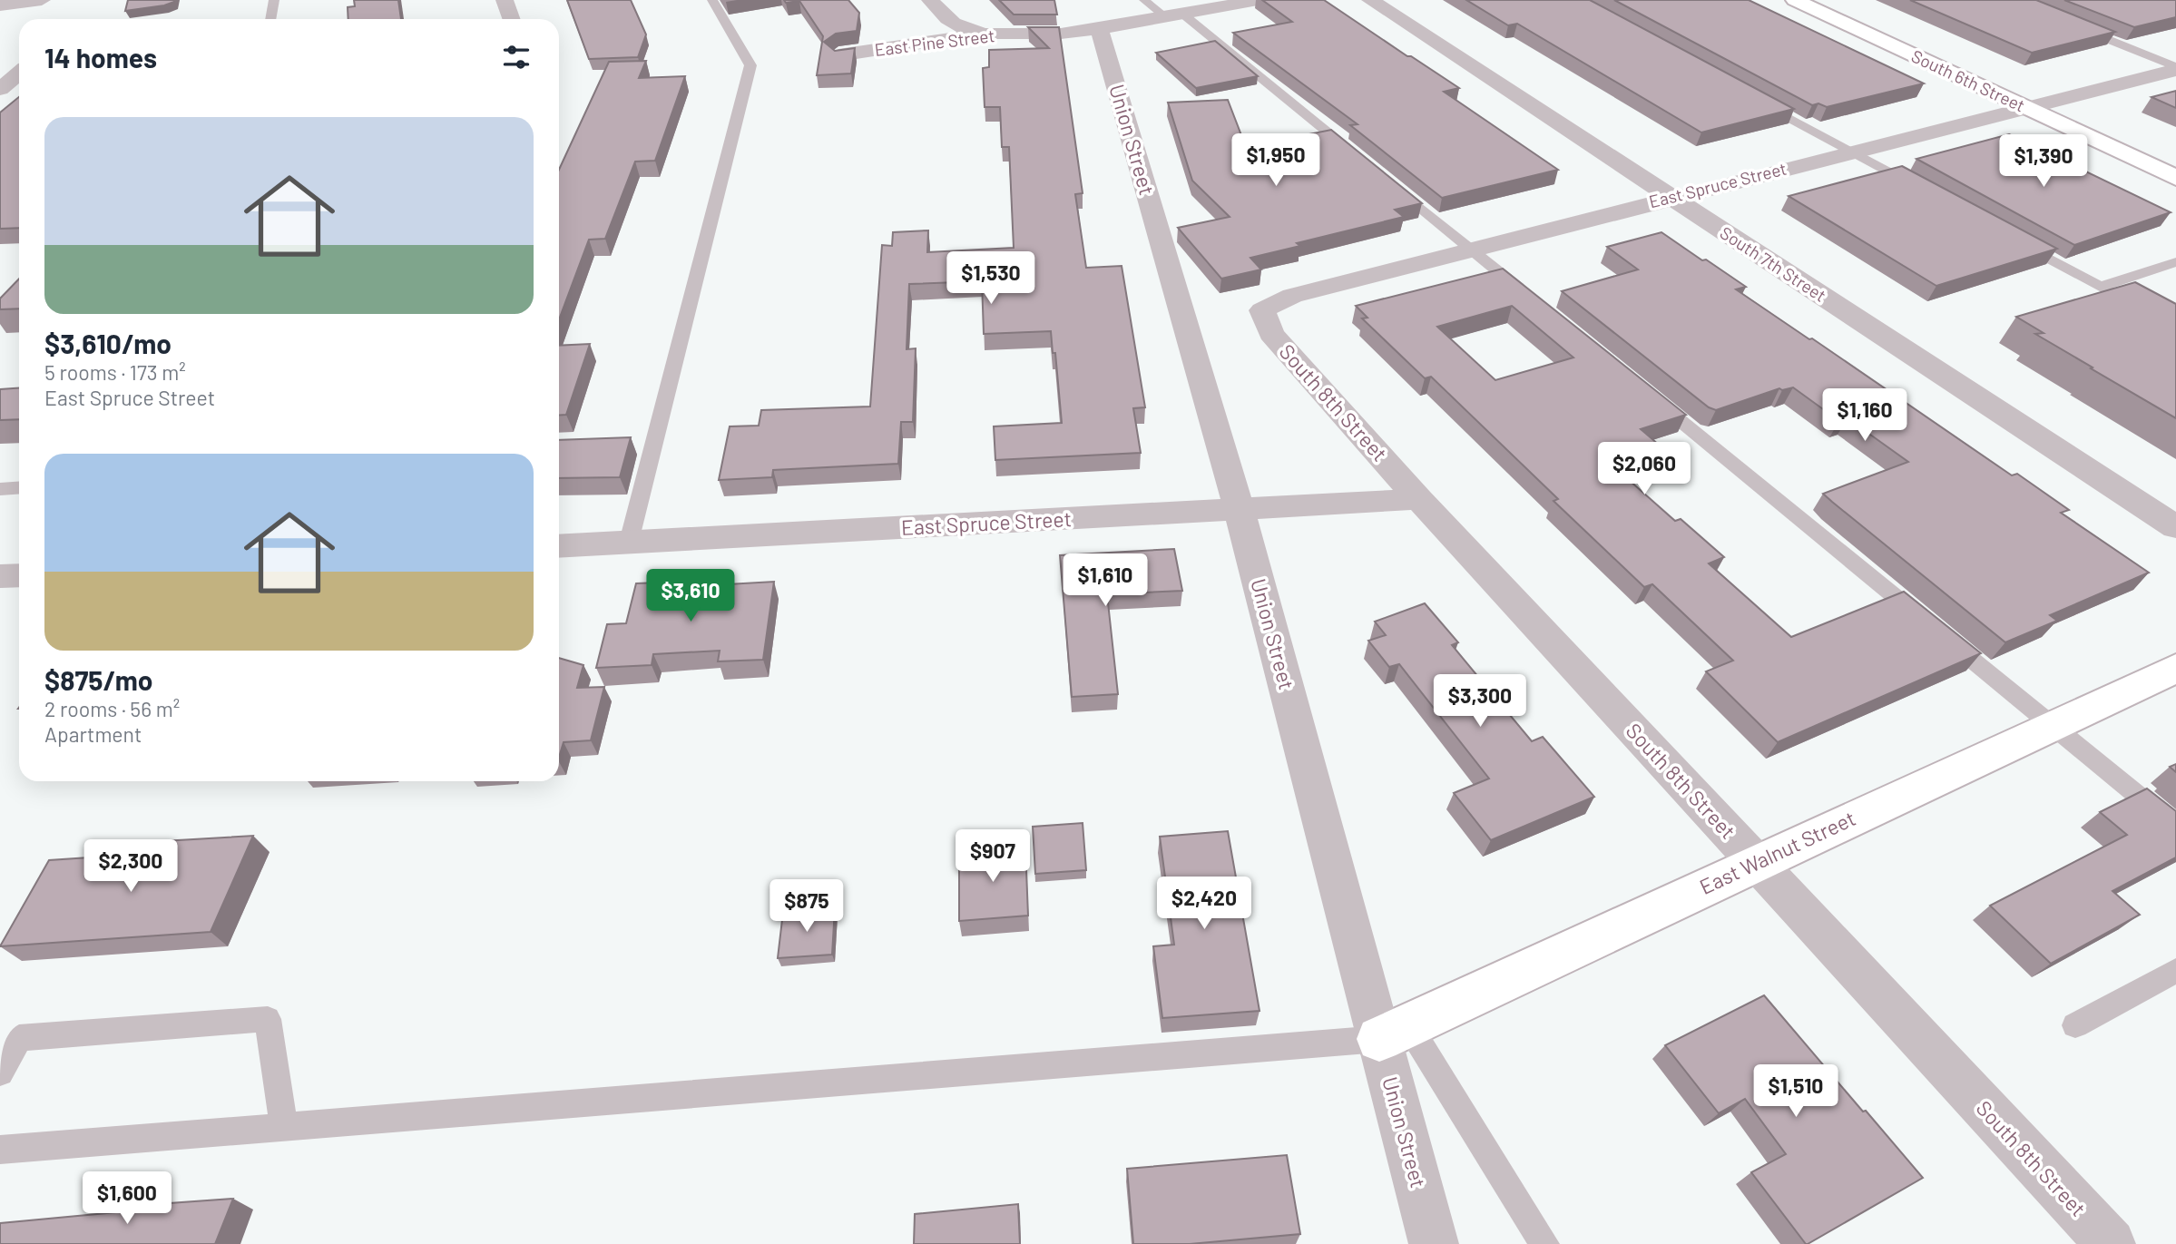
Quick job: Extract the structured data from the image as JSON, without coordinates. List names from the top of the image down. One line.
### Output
{"streets":{"street":["East Pine Street","South 6th Street","Union Street","East Spruce Street","South 7th Street","South 8th Street","East Walnut Street"]},"crossings":[["East Pine Street","Union Street"],["South 6th Street","East Spruce Street"],["Union Street","East Spruce Street"],["Union Street","East Walnut Street"],["East Spruce Street","South 7th Street"],["East Spruce Street","South 8th Street"],["South 8th Street","East Walnut Street"]],"page":{"heading":"14 homes","list":[{"name":"$3,610/mo","note":"5 rooms · 173 m² · East Spruce Street"},{"name":"$875/mo","note":"2 rooms · 56 m² · Apartment"}],"price":["$1,950","$1,390","$1,530","$1,160","$2,060","$1,610","$3,610","$3,300","$907","$2,300","$2,420","$875","$1,510","$1,600"]}}
